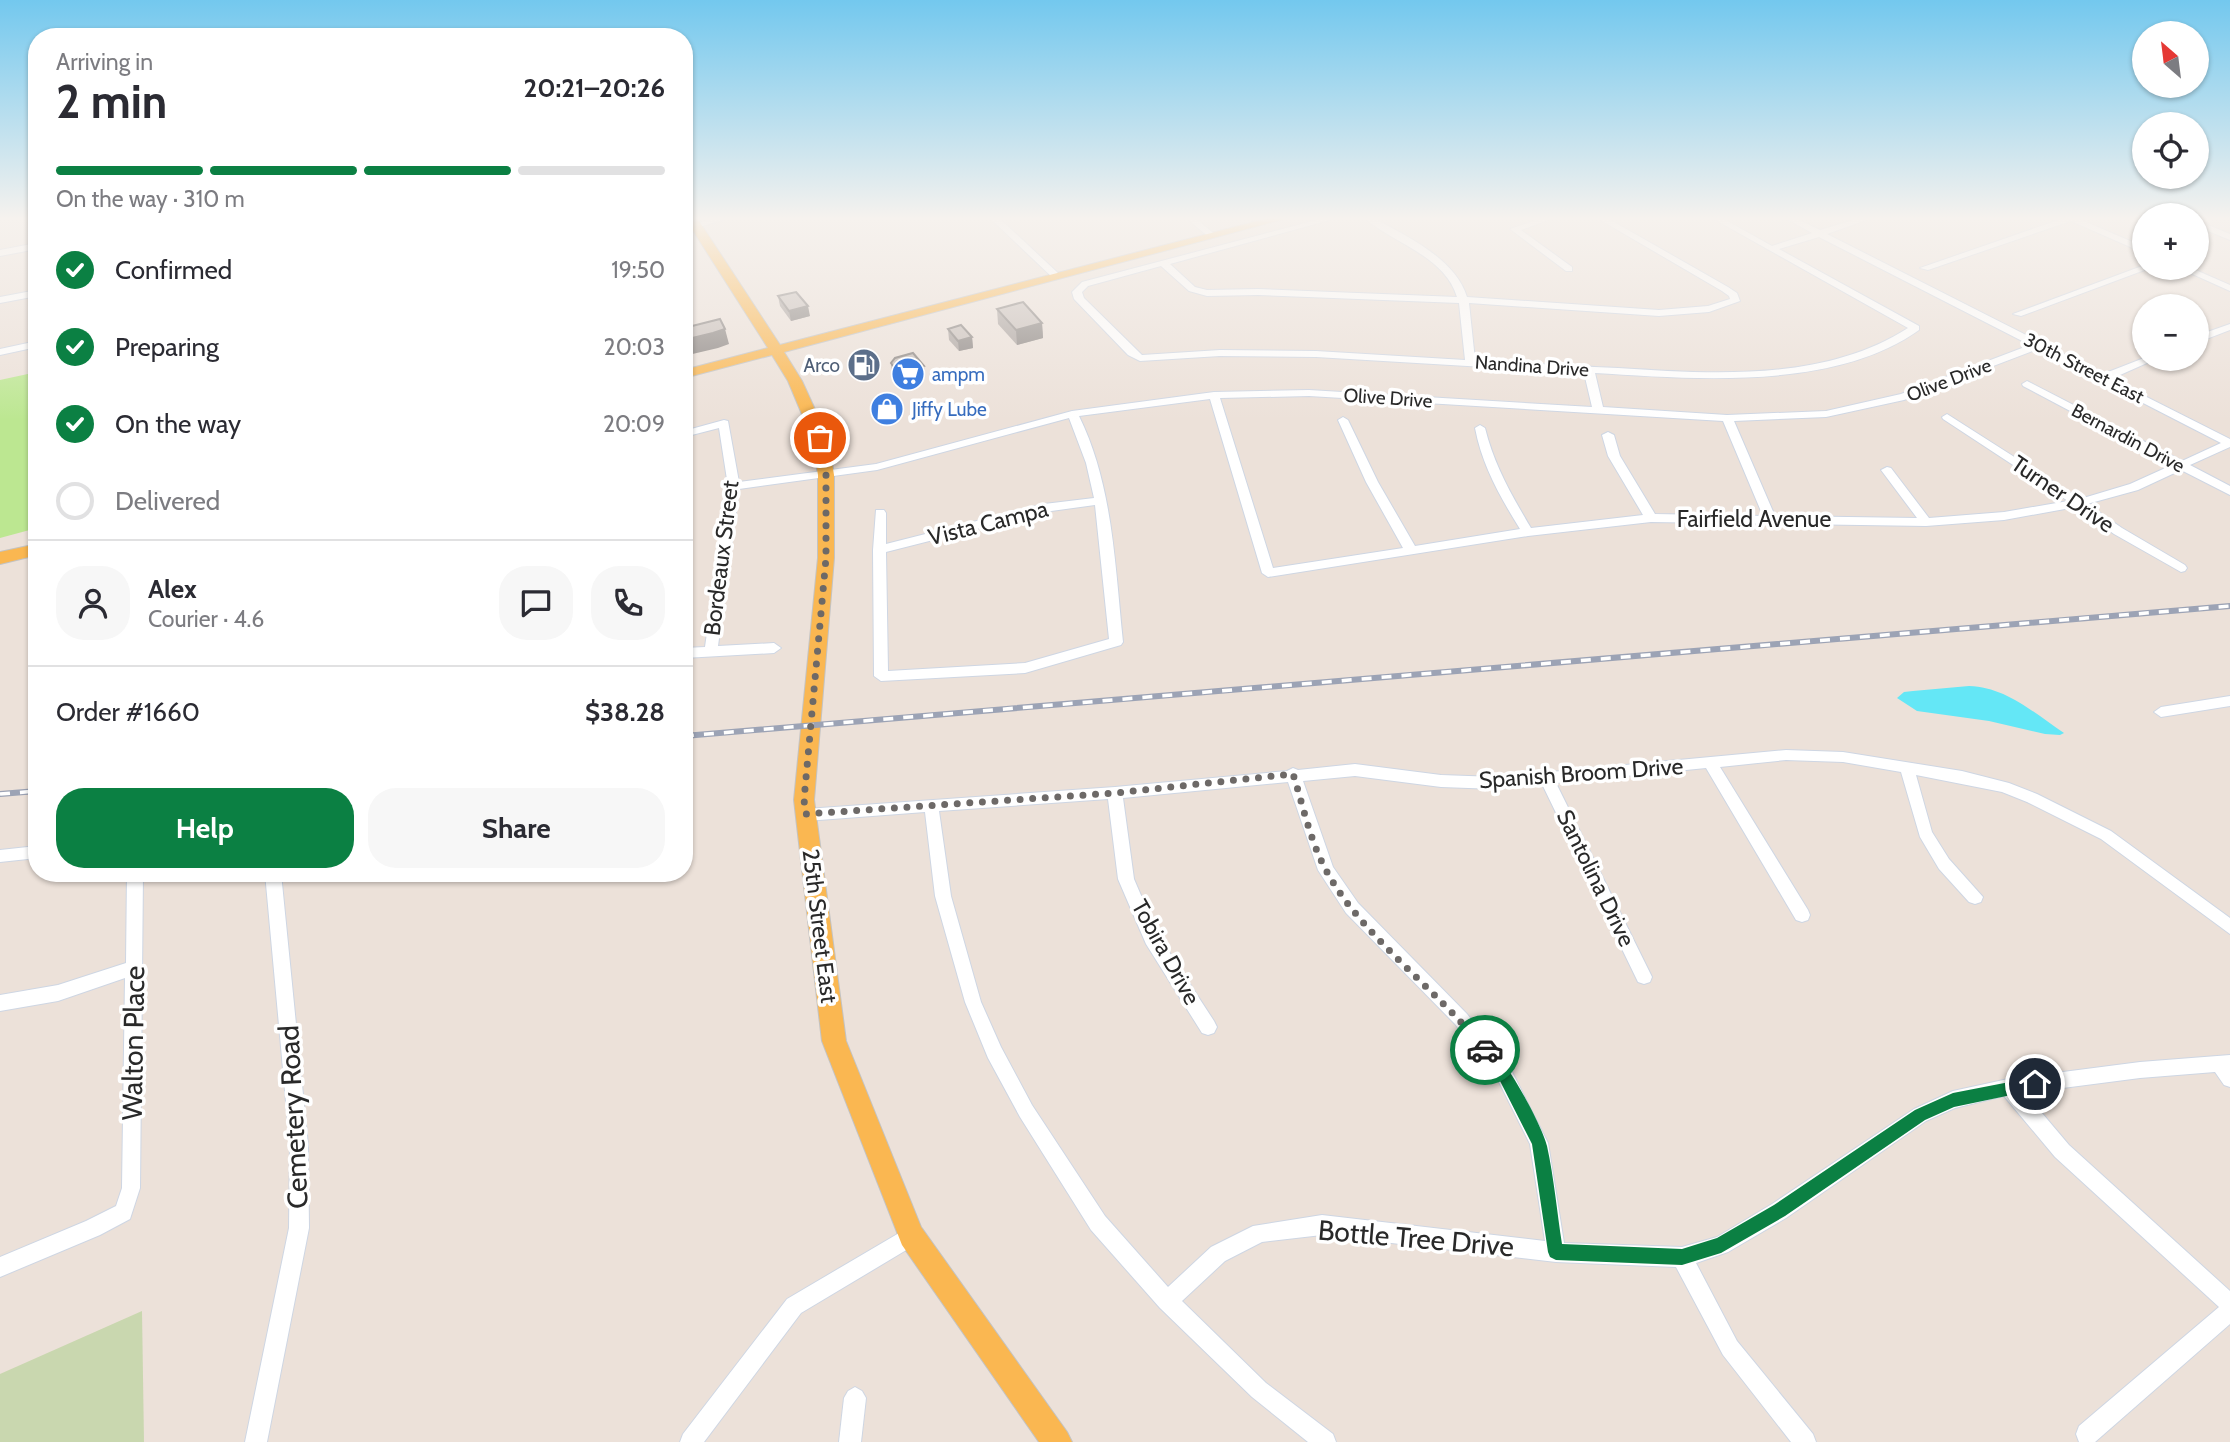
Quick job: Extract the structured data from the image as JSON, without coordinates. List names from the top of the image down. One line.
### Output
{"streets":{"main road":["25th Street East"],"street":["Nandina Drive","30th Street East","Olive Drive","Bernardin Drive","Turner Drive","Fairfield Avenue","Vista Campa","Bordeaux Street","Spanish Broom Drive","Santolina Drive","Tobira Drive","Walton Place","Cemetery Road","Bottle Tree Drive"]},"crossings":[["30th Street East","Olive Drive"],["30th Street East","Fairfield Avenue"],["Olive Drive","Fairfield Avenue"],["Olive Drive","Bordeaux Street"],["Olive Drive","25th Street East"],["Bernardin Drive","Fairfield Avenue"],["Turner Drive","Fairfield Avenue"],["Spanish Broom Drive","Santolina Drive"],["Spanish Broom Drive","25th Street East"],["Spanish Broom Drive","Tobira Drive"]],"places":{"fuel station":["Arco"],"supermarket":["ampm"],"shop":["Jiffy Lube"]},"north":"top left","page":{"map_buttons":["+","−"],"heading":["2 min","Arriving in","20:21–20:26"],"panel":["Alex","Courier · 4.6","Order #1660","$38.28"],"bar":"On the way · 310 m","list":[["Confirmed","19:50"],["Preparing","20:03"],["On the way","20:09"],"Delivered"],"buttons":["Help","Share"]}}
